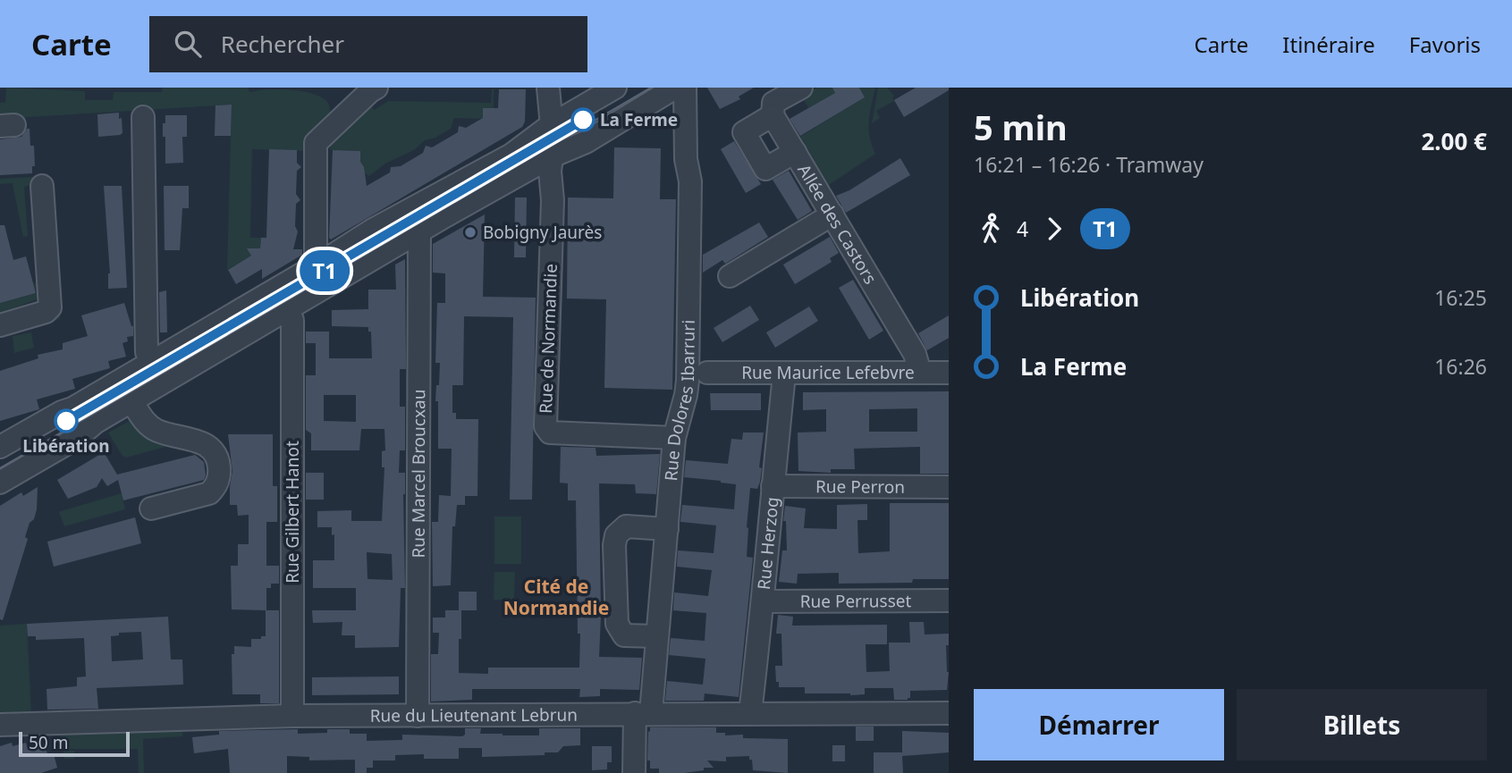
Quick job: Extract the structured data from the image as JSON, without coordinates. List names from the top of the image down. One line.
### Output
{"streets":{"street":["Allée des Castors","Rue de Normandie","Rue Maurice Lefebvre","Rue Dolores Ibarruri","Rue Marcel Broucxau","Rue Perron","Rue Gilbert Hanot","Rue Herzog","Rue Perrusset","Rue du Lieutenant Lebrun"]},"crossings":[["Allée des Castors","Rue Maurice Lefebvre"],["Rue de Normandie","Rue Dolores Ibarruri"],["Rue Maurice Lefebvre","Rue Herzog"],["Rue Dolores Ibarruri","Rue du Lieutenant Lebrun"],["Rue Marcel Broucxau","Rue du Lieutenant Lebrun"],["Rue Perron","Rue Herzog"],["Rue Gilbert Hanot","Rue du Lieutenant Lebrun"],["Rue Herzog","Rue Perrusset"],["Rue Herzog","Rue du Lieutenant Lebrun"]],"districts":["Cité de Normandie"],"places":["La Ferme","Bobigny Jaurès","Libération"],"lines":["tram line T1"],"scale_bar":"50 m","page":{"header":"Carte","search":"Rechercher","nav":["Carte","Itinéraire","Favoris"],"on_map":"T1","heading":["5 min","16:21 – 16:26 · Tramway","2.00 €"],"legs":["4","T1"],"list":[{"name":"Libération","value":"16:25"},{"name":"La Ferme","value":"16:26"}],"buttons":["Démarrer","Billets"],"scale":"50 m"}}
